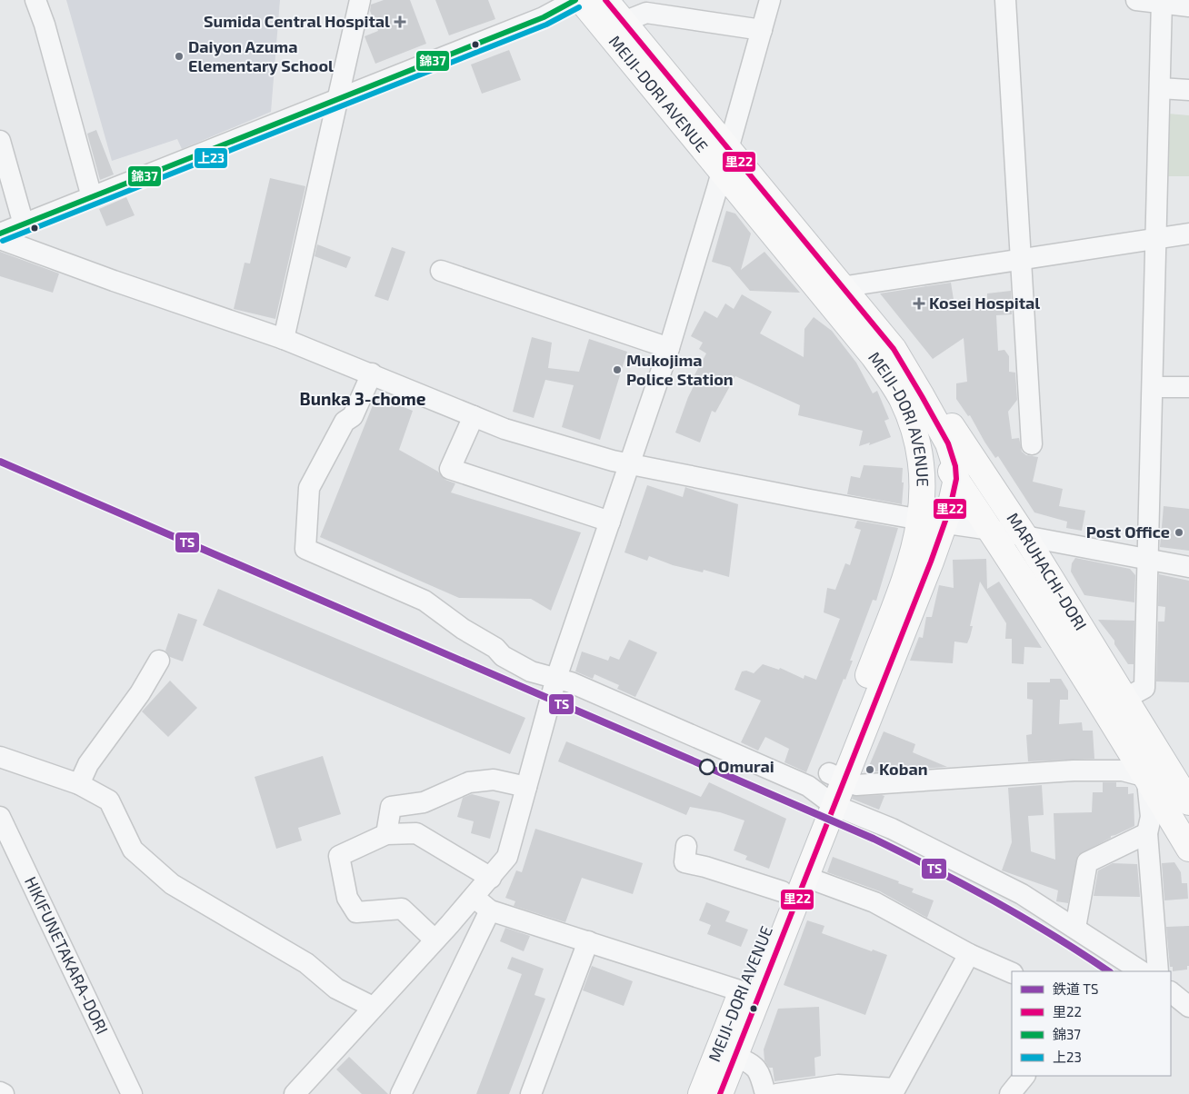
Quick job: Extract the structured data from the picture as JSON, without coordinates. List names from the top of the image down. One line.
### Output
{"streets":{"main road":["MEIJI-DORI AVENUE","MARUHACHI-DORI"],"street":["HIKIFUNETAKARA-DORI"]},"crossings":[["MEIJI-DORI AVENUE","MARUHACHI-DORI"]],"districts":["Bunka 3-chome"],"places":{"health":["Sumida Central Hospital","Kosei Hospital"],"other":["Daiyon Azuma Elementary School","Mukojima Police Station","Post Office","Omurai","Koban"]},"lines":["transit line 里22","transit line 錦37","transit line 上23","rail line TS"],"legend":["鉄道 TS","里22","錦37","上23"]}
